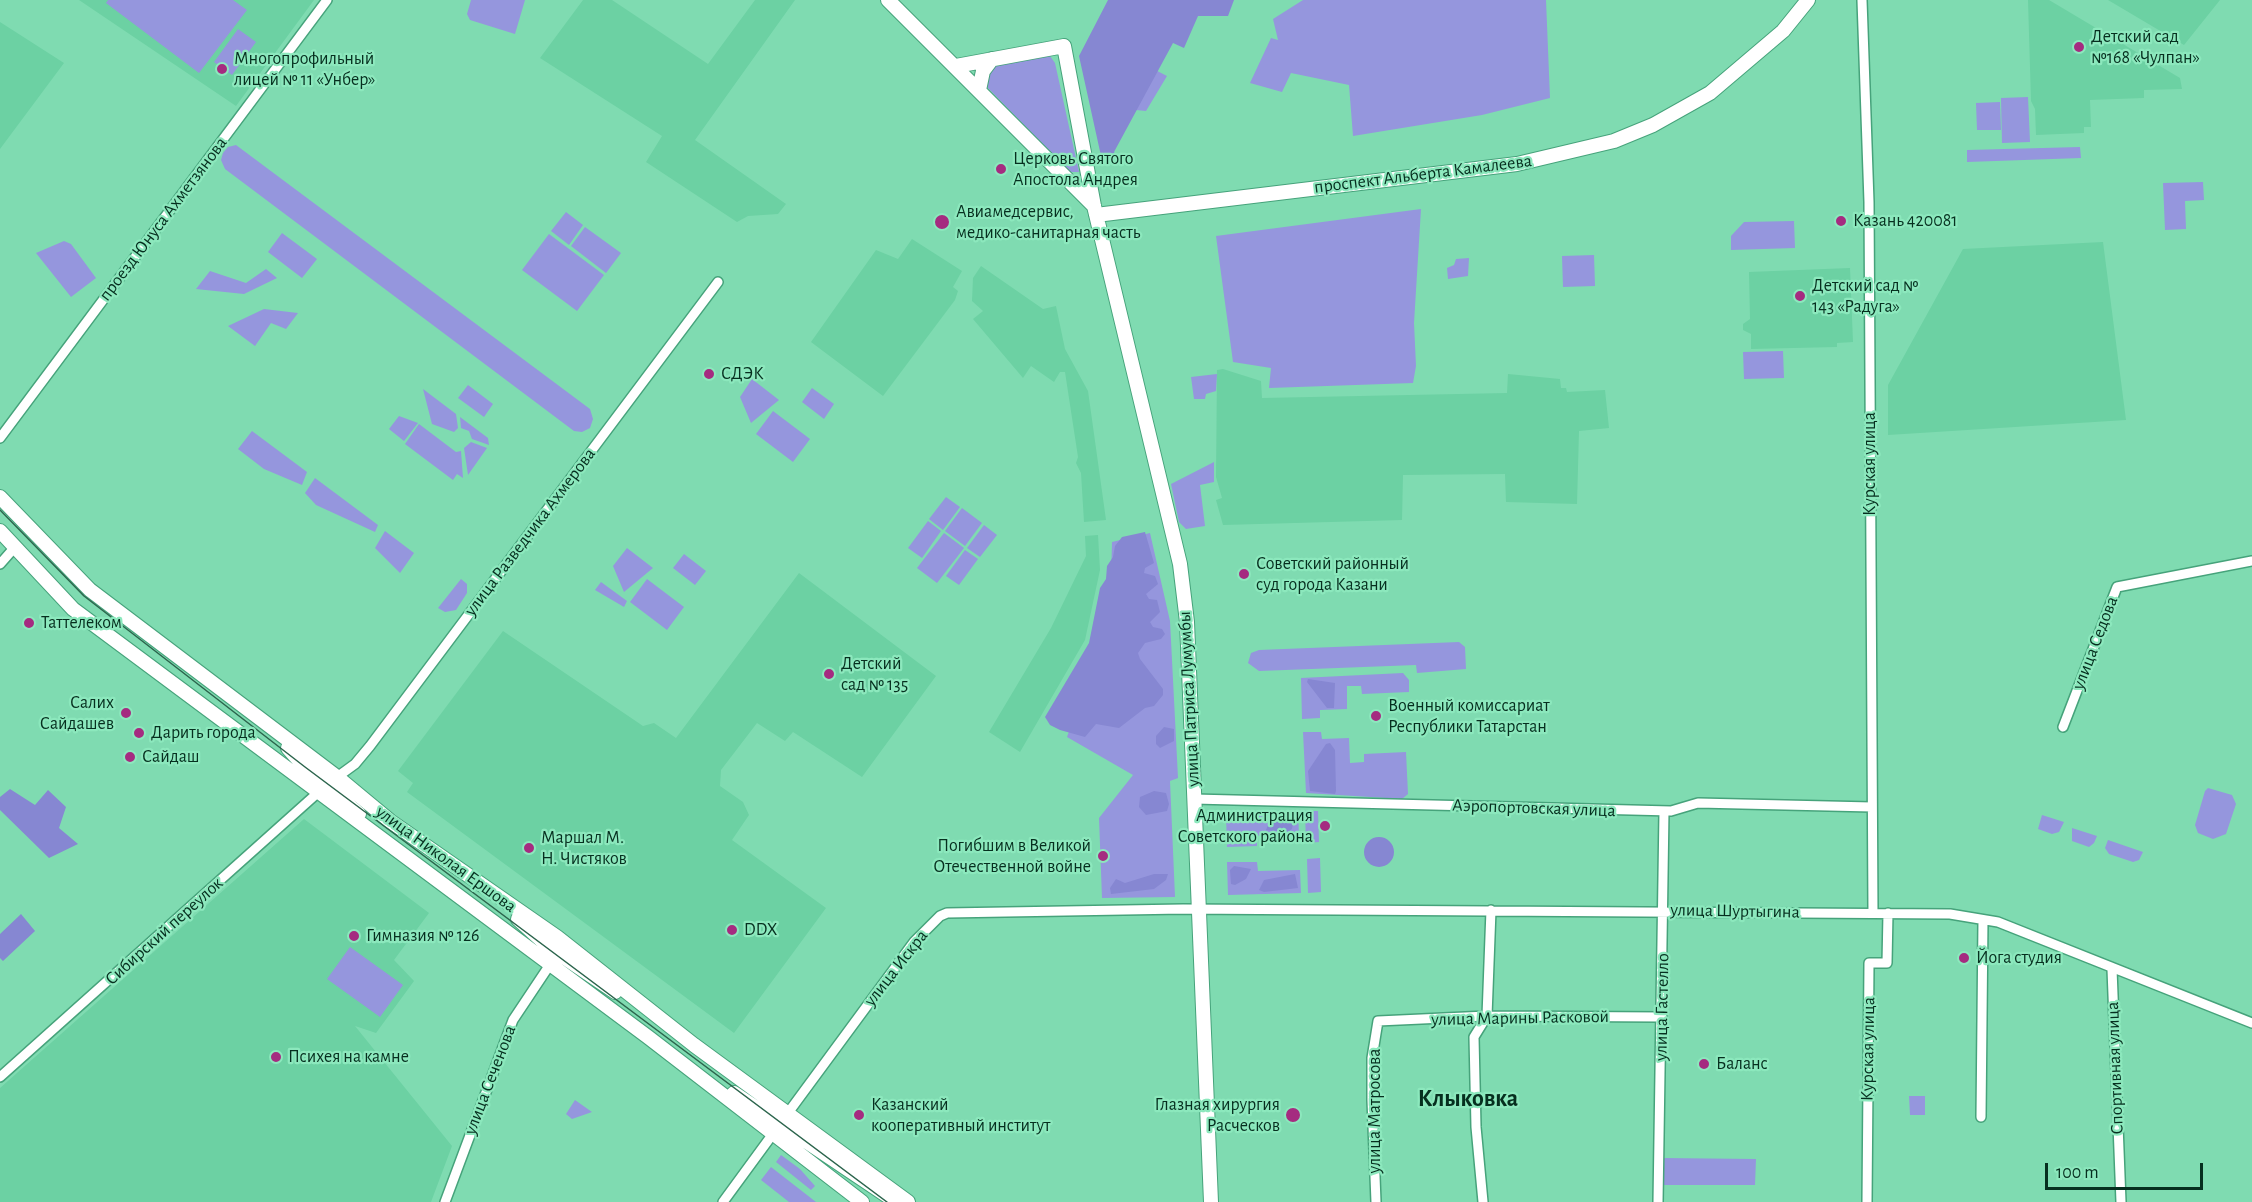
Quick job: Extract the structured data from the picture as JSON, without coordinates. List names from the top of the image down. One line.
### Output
{"streets":{"main road":["проспект Альберта Камалеева","улица Патриса Лумумбы","улица Николая Ершова"],"street":["проезд Юнуса Ахметзянова","Курская улица","улица Разведчика Ахмерова","улица Седова","Аэропортовская улица","улица Шуртыгина","Сибирский переулок","улица Искра","улица Гастелло","улица Марины Расковой","Спортивная улица","улица Сеченова","улица Матросова"]},"crossings":[["проспект Альберта Камалеева","улица Патриса Лумумбы"],["Курская улица","Аэропортовская улица"],["Курская улица","улица Шуртыгина"],["улица Разведчика Ахмерова","улица Николая Ершова"],["улица Разведчика Ахмерова","Сибирский переулок"],["улица Патриса Лумумбы","Аэропортовская улица"],["улица Патриса Лумумбы","улица Шуртыгина"],["улица Патриса Лумумбы","улица Искра"],["Аэропортовская улица","улица Гастелло"],["улица Николая Ершова","Сибирский переулок"],["улица Николая Ершова","улица Искра"],["улица Николая Ершова","улица Сеченова"],["улица Шуртыгина","улица Искра"],["улица Шуртыгина","улица Гастелло"],["улица Шуртыгина","Спортивная улица"],["улица Гастелло","улица Марины Расковой"],["улица Марины Расковой","улица Матросова"]],"districts":["Клыковка"],"places":["Детский сад №168 «Чулпан»","Многопрофильный лицей № 11 «Унбер»","Церковь Святого Апостола Андрея","Казань 420081","Авиамедсервис, медико-санитарная часть","Детский сад № 143 «Радуга»","СДЭК","Советский районный суд города Казани","Таттелеком","Детский сад № 135","Салих Сайдашев","Военный комиссариат Республики Татарстан","Дарить города","Сайдаш","Администрация Советского района","Маршал М. Н. Чистяков","Погибшим в Великой Отечественной войне","DDX","Гимназия № 126","Йога студия","Психея на камне","Баланс","Казанский кооперативный институт","Глазная хирургия Расческов"],"scale_bar":"100 m"}
